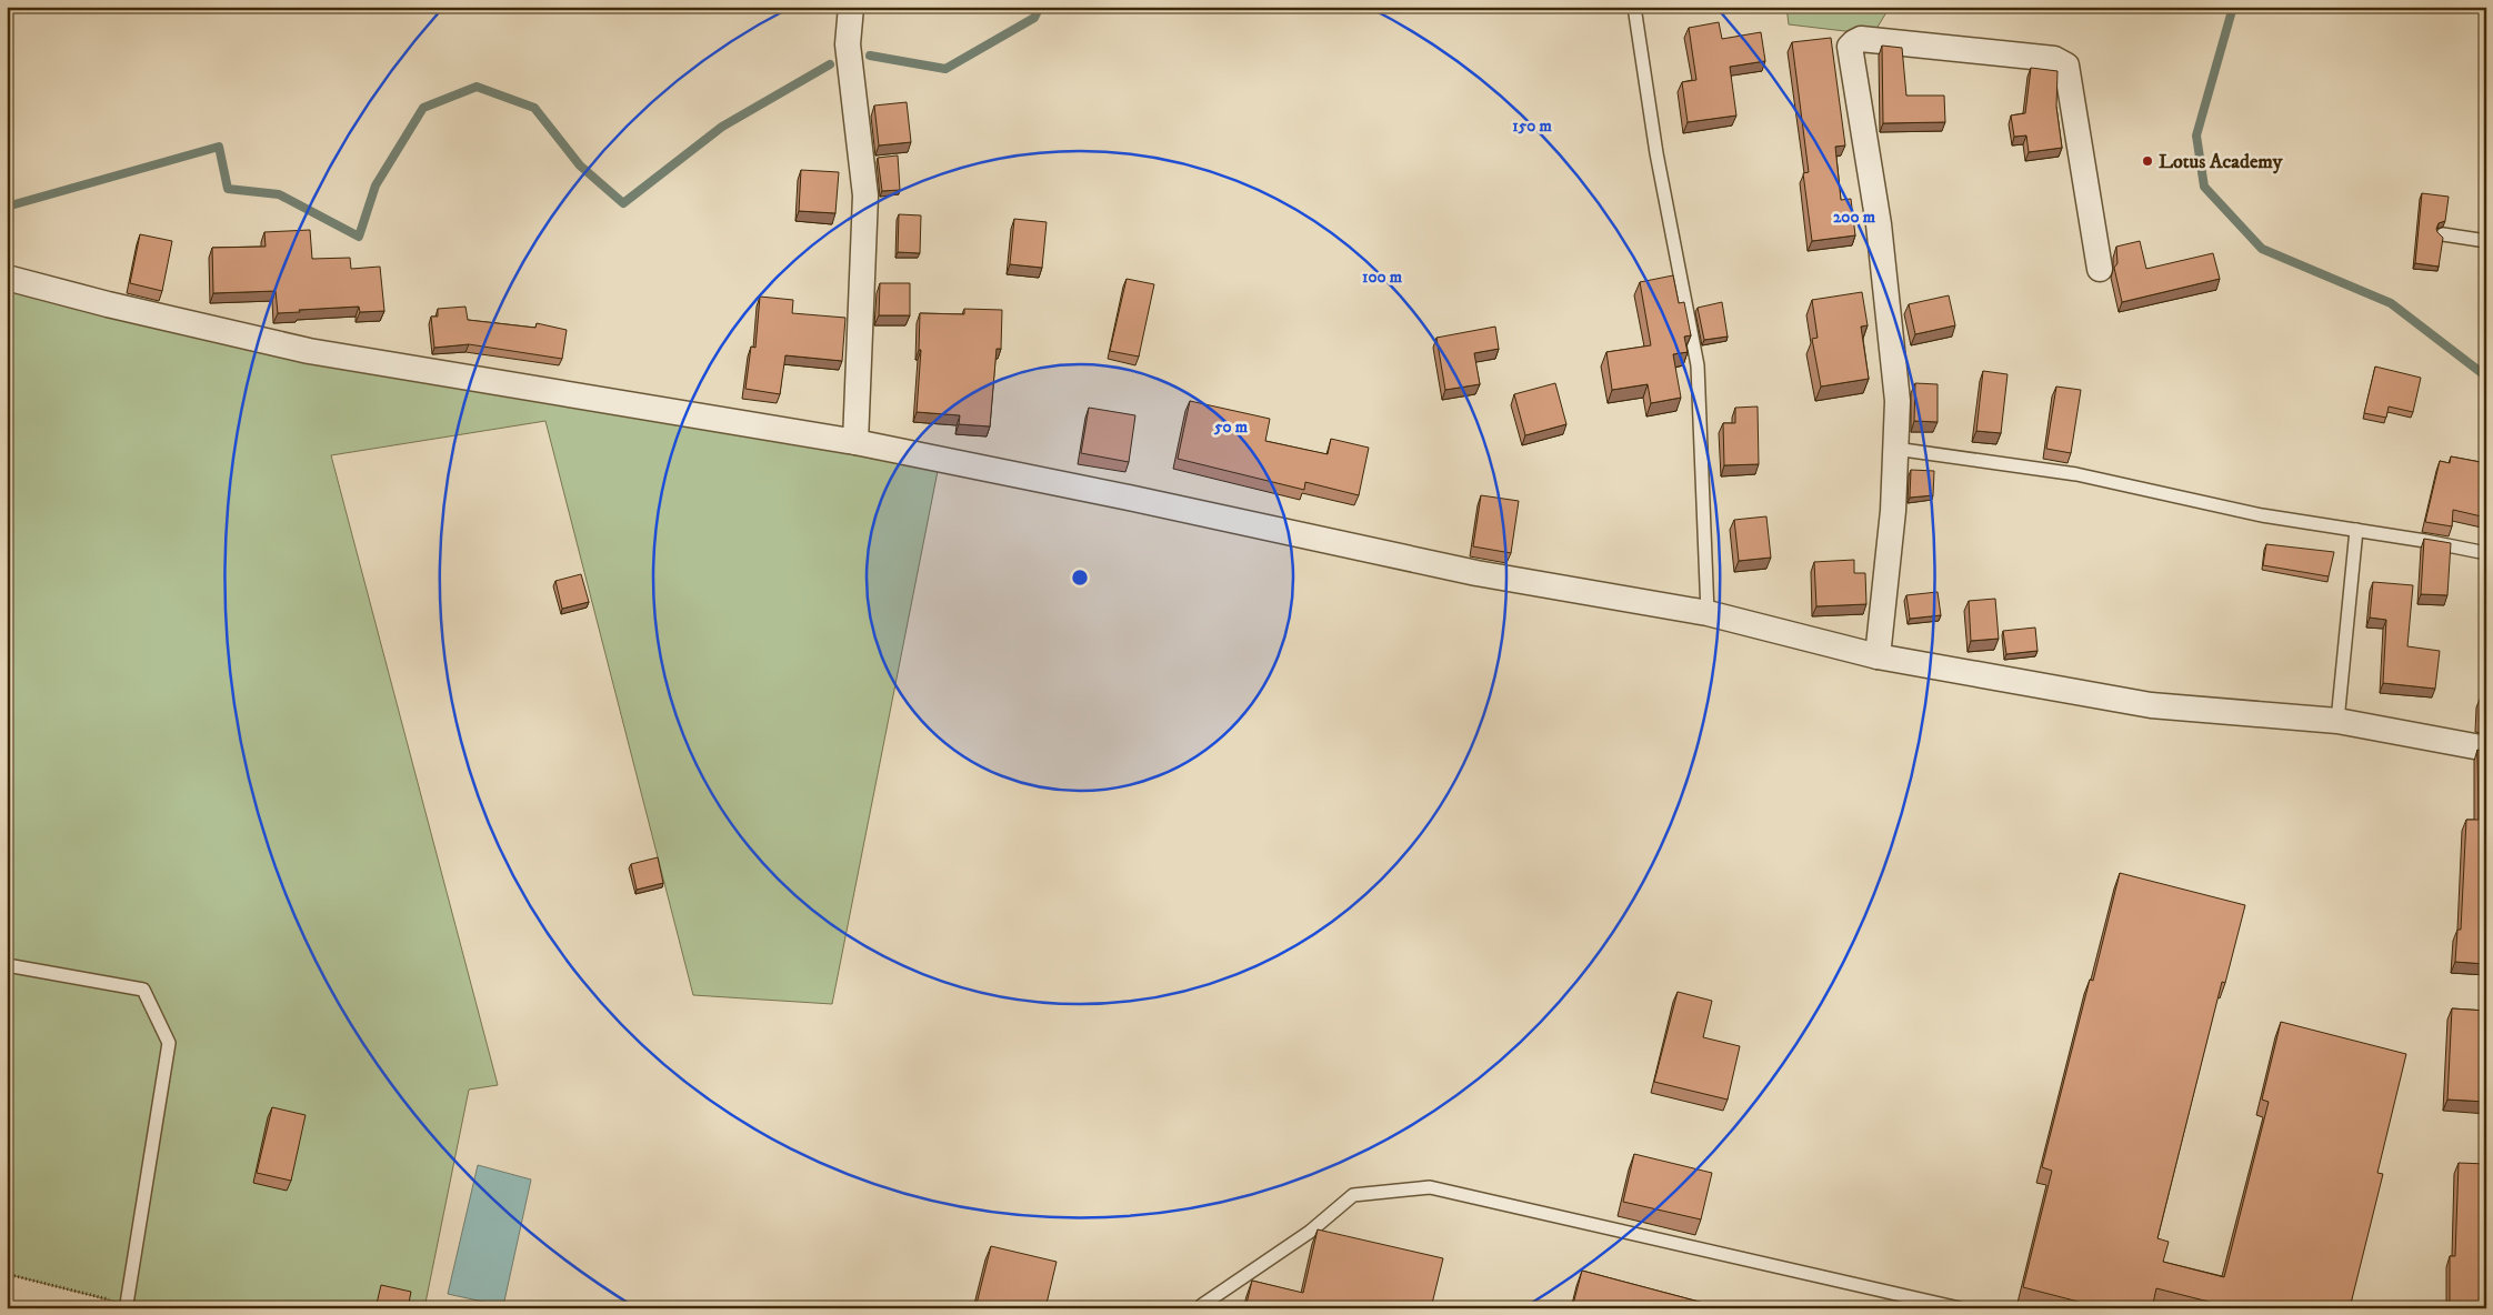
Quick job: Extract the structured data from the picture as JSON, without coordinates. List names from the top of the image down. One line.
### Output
{"places":["Lotus Academy"],"rings":["150 m","200 m","100 m","50 m"]}
